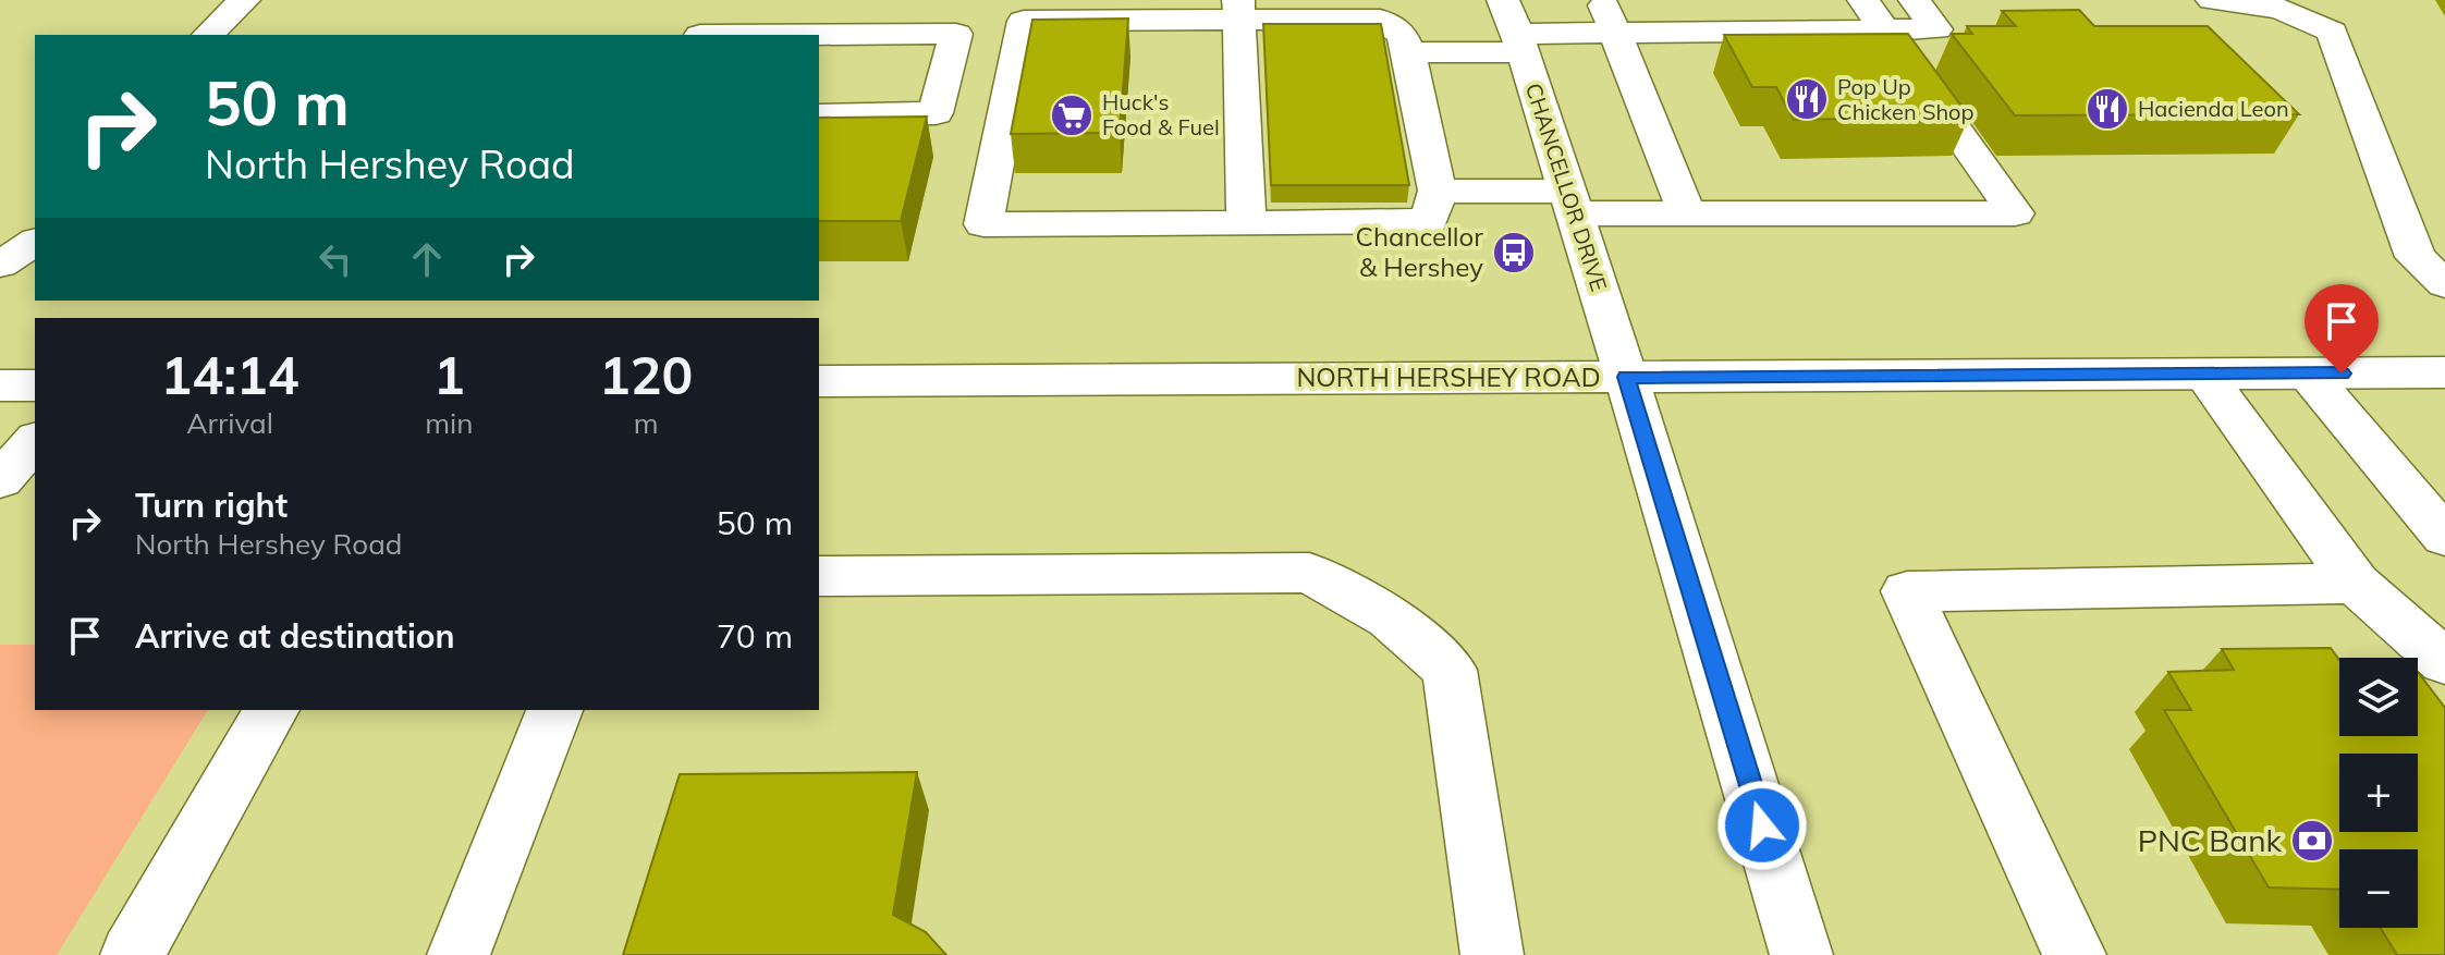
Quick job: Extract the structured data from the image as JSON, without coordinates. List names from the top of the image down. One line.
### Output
{"streets":{"main road":["CHANCELLOR DRIVE","NORTH HERSHEY ROAD"]},"crossings":[["CHANCELLOR DRIVE","NORTH HERSHEY ROAD"]],"places":{"restaurant":["Pop Up Chicken Shop","Hacienda Leon"],"supermarket":["Huck's Food & Fuel"],"bus stop":["Chancellor & Hershey"],"bank":["PNC Bank"]},"page":{"turn":["50 m","North Hershey Road"],"eta":["14:14","Arrival","1","min","120","m"],"list":[{"name":"Turn right","note":"North Hershey Road","value":"50 m"},{"name":"Arrive at destination","value":"70 m"}],"map_buttons":["+","−"]}}
